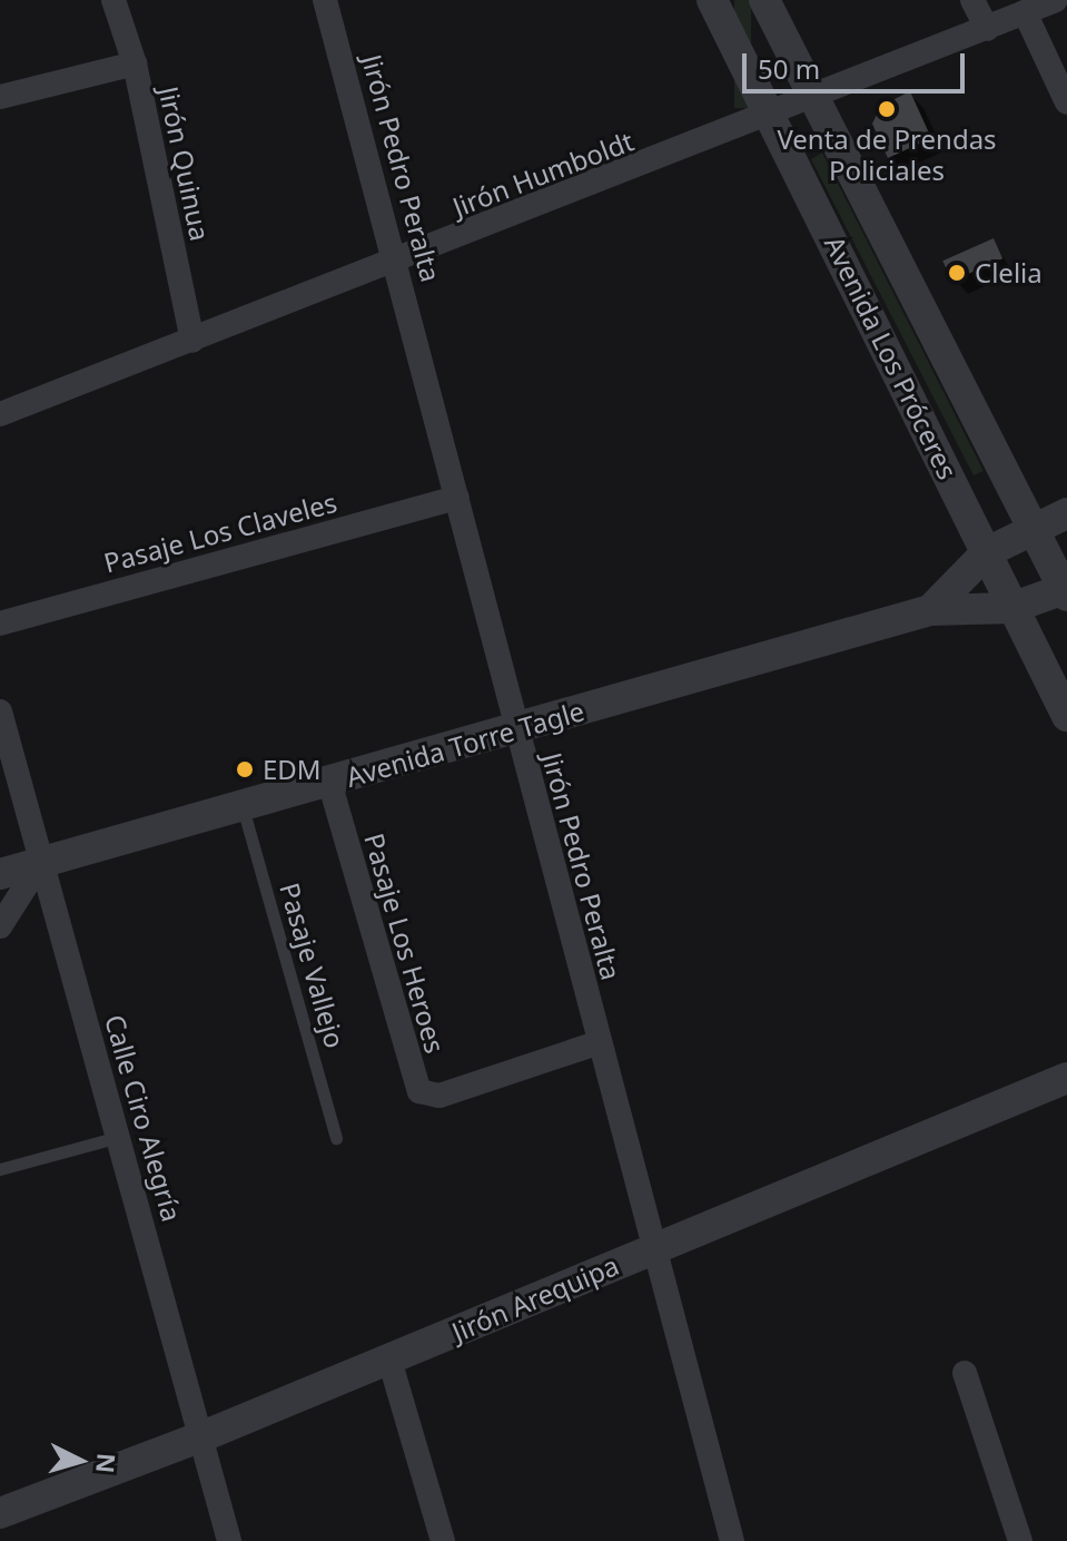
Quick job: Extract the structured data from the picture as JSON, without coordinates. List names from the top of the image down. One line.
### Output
{"streets":{"street":["Jirón Quinua","Jirón Pedro Peralta","Jirón Humboldt","Avenida Los Próceres","Pasaje Los Claveles","Avenida Torre Tagle","Pasaje Los Heroes","Calle Ciro Alegría","Jirón Arequipa"],"lane":["Pasaje Vallejo"]},"crossings":[["Jirón Quinua","Jirón Humboldt"],["Jirón Pedro Peralta","Jirón Humboldt"],["Jirón Pedro Peralta","Pasaje Los Claveles"],["Jirón Pedro Peralta","Avenida Torre Tagle"],["Jirón Pedro Peralta","Pasaje Los Heroes"],["Jirón Pedro Peralta","Jirón Arequipa"],["Jirón Humboldt","Avenida Los Próceres"],["Avenida Los Próceres","Avenida Torre Tagle"],["Avenida Torre Tagle","Pasaje Los Heroes"],["Avenida Torre Tagle","Pasaje Vallejo"],["Avenida Torre Tagle","Calle Ciro Alegría"],["Calle Ciro Alegría","Jirón Arequipa"]],"places":["Venta de Prendas Policiales","Clelia","EDM"],"scale_bar":"50 m","north":"right"}
